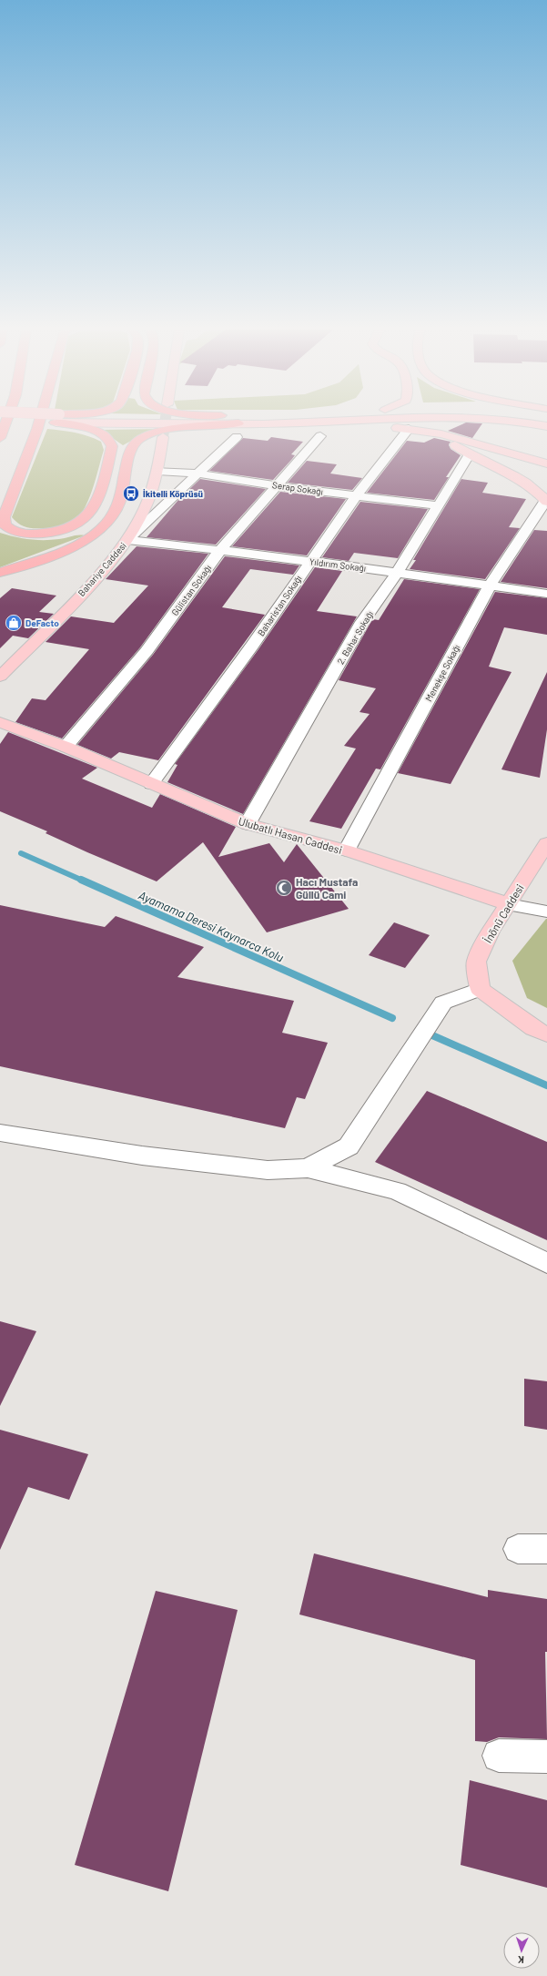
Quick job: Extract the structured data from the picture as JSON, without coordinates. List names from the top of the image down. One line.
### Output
{"streets":{"main road":["Bahariye Caddesi","Ulubatlı Hasan Caddesi","İnönü Caddesi"],"street":["Serap Sokağı","Yıldırım Sokağı","Gülistan Sokağı","Baharistan Sokağı","2. Bahar Sokağı","Menekşe Sokağı"]},"crossings":[["Serap Sokağı","Bahariye Caddesi"],["Serap Sokağı","Gülistan Sokağı"],["Serap Sokağı","Baharistan Sokağı"],["Serap Sokağı","2. Bahar Sokağı"],["Yıldırım Sokağı","Bahariye Caddesi"],["Yıldırım Sokağı","Gülistan Sokağı"],["Yıldırım Sokağı","Baharistan Sokağı"],["Yıldırım Sokağı","2. Bahar Sokağı"],["Yıldırım Sokağı","Menekşe Sokağı"],["Gülistan Sokağı","Ulubatlı Hasan Caddesi"],["Baharistan Sokağı","Ulubatlı Hasan Caddesi"],["2. Bahar Sokağı","Ulubatlı Hasan Caddesi"],["Menekşe Sokağı","Ulubatlı Hasan Caddesi"],["Ulubatlı Hasan Caddesi","İnönü Caddesi"]],"water":["Ayamama Deresi Kaynarca Kolu"],"places":{"bus stop":["İkitelli Köprüsü"],"shop":["DeFacto"],"mosque":["Hacı Mustafa Güllü Cami"]},"north":"bottom"}
